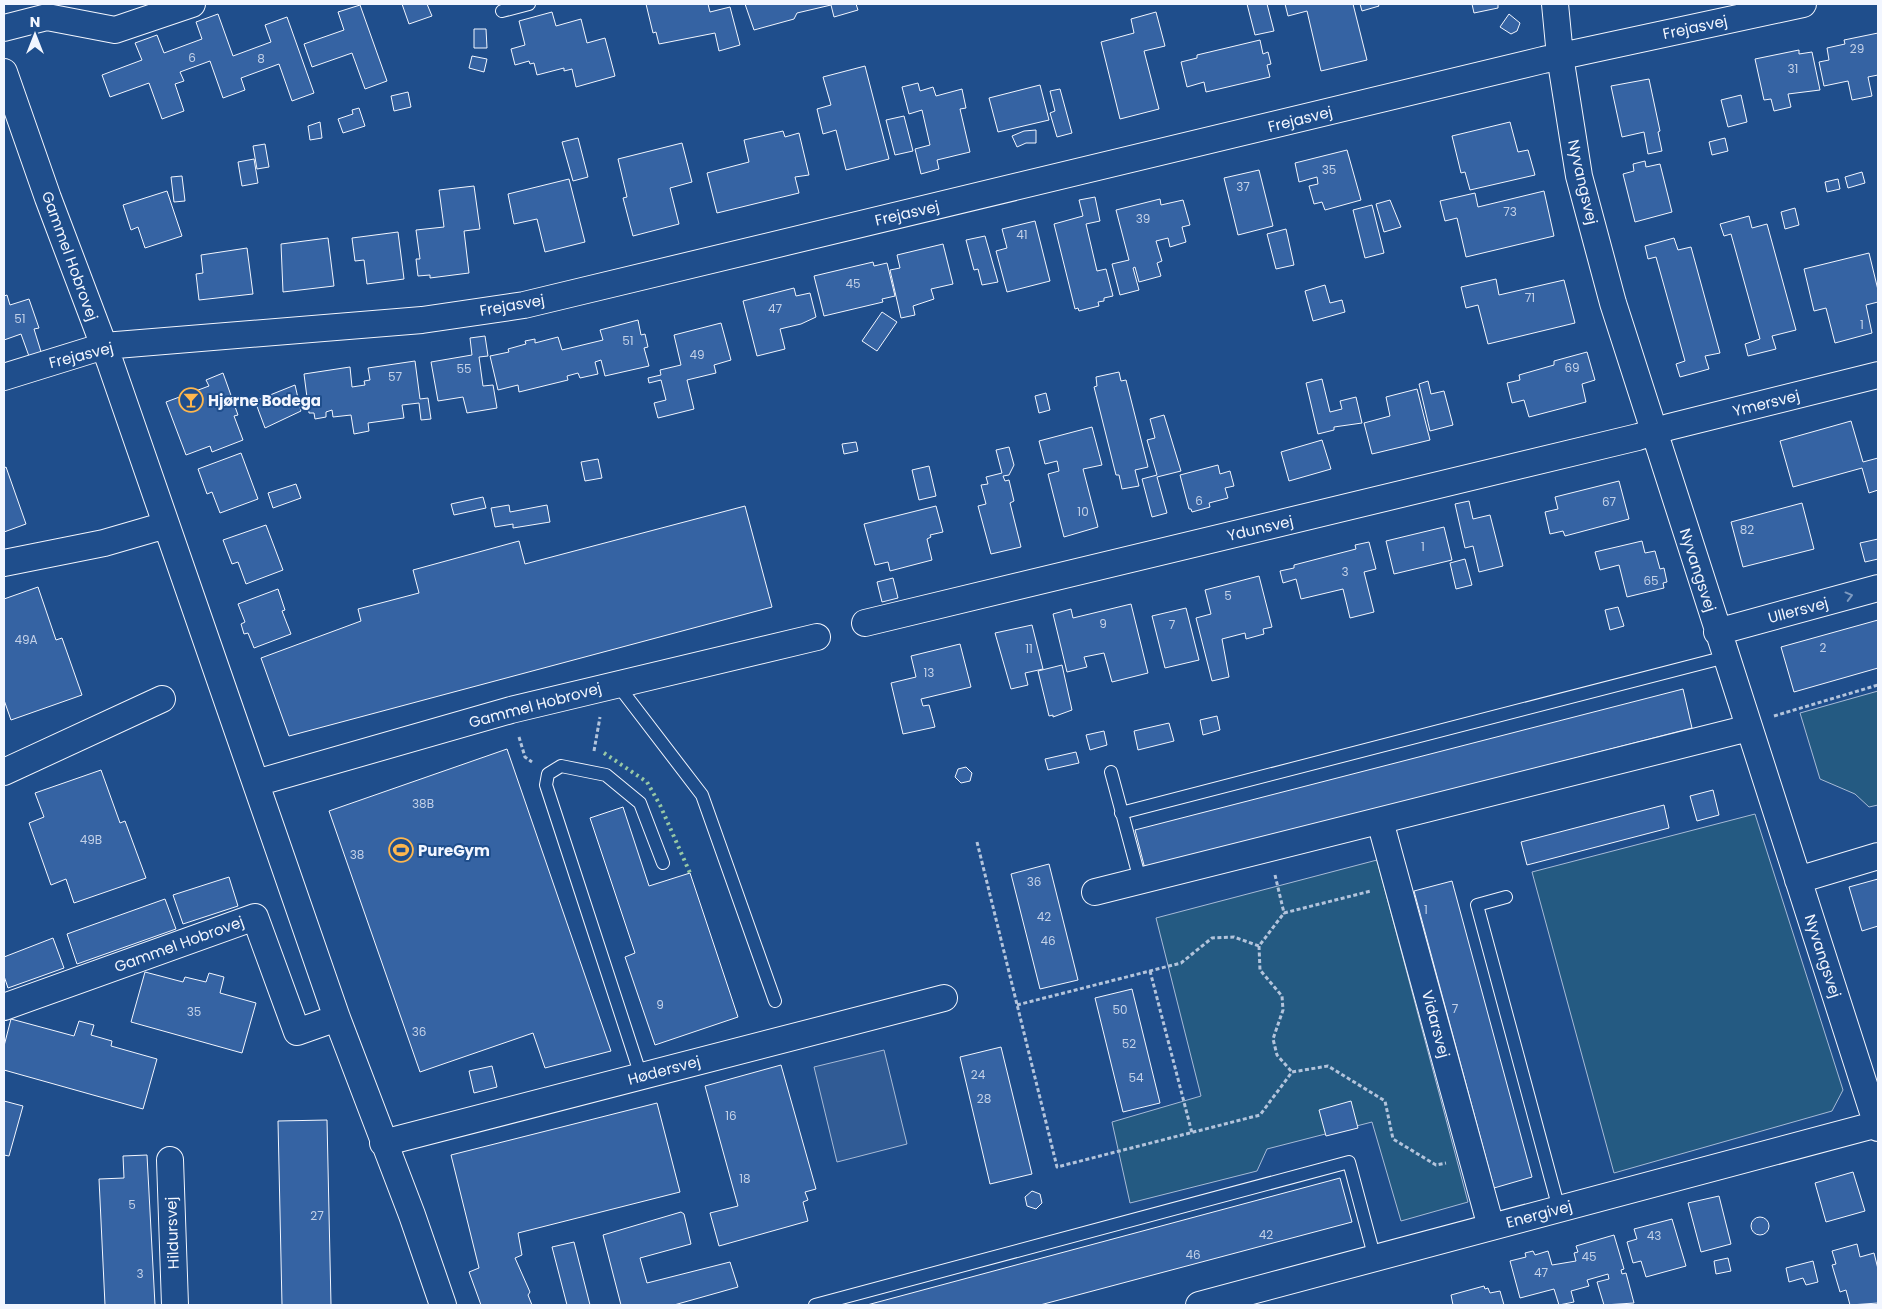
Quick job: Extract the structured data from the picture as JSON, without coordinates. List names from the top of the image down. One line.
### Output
{"streets":{"street":["Frejasvej","Nyvangsvej","Gammel Hobrovej","Ymersvej","Ydunsvej","Ullersvej","Vidarsvej","Hødersvej","Energivej","Hildursvej"]},"crossings":[["Frejasvej","Nyvangsvej"],["Frejasvej","Gammel Hobrovej"],["Nyvangsvej","Ymersvej"],["Nyvangsvej","Ydunsvej"],["Nyvangsvej","Ullersvej"],["Nyvangsvej","Energivej"],["Gammel Hobrovej","Hødersvej"],["Ymersvej","Ydunsvej"],["Vidarsvej","Energivej"]],"one_way":["Ullersvej"],"places":{"bar":["Hjørne Bodega"],"sports":["PureGym"]},"house_numbers":["29","6","8","31","35","37","73","39","41","45","71","47","51","1","51","49","69","55","57","6","67","10","82","1","3","65","5","9","7","49A","2","11","13","38B","49B","38","36","1","42","46","9","7","50","35","36","52","24","54","28","16","18","5","27","42","43","46","45","47","3"],"north":"top"}
